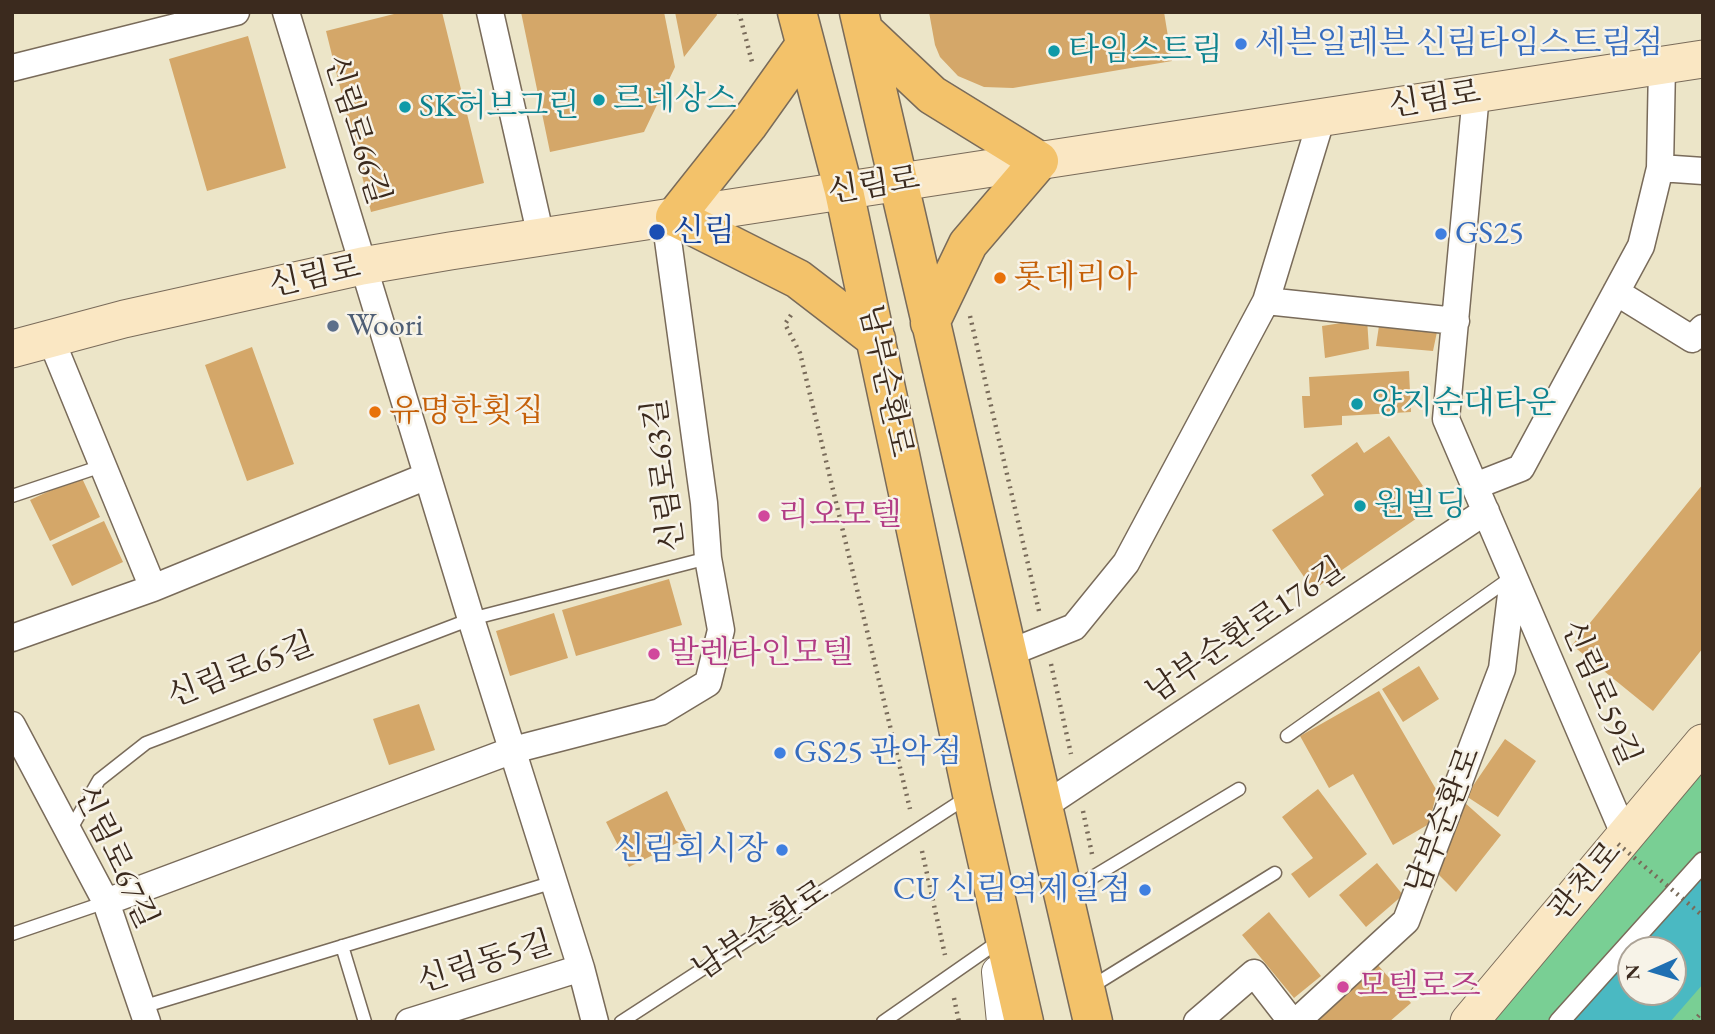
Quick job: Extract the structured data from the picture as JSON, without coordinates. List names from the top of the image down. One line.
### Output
{"streets":{"main road":["신림로","남부순환로","관천로"],"street":["신림로66길","신림로63길","남부순환로176길","신림로59길","신림로67길","신림동5길"],"lane":["신림로65길"]},"crossings":[["신림로","신림로66길"],["신림로","남부순환로"],["신림로","신림로63길"],["신림로","신림로59길"],["남부순환로","남부순환로176길"],["남부순환로","신림로59길"],["신림로63길","신림로65길"],["남부순환로176길","신림로59길"],["신림로65길","신림로67길"],["신림로59길","관천로"]],"places":["세븐일레븐 신림타임스트림점","타임스트림","르네상스","SK허브그린","신림","GS25","롯데리아","Woori","양지순대타운","유명한횟집","원빌딩","리오모텔","발렌타인모텔","GS25 관악점","신림회시장","CU 신림역제일점","모텔로즈"],"north":"left"}
